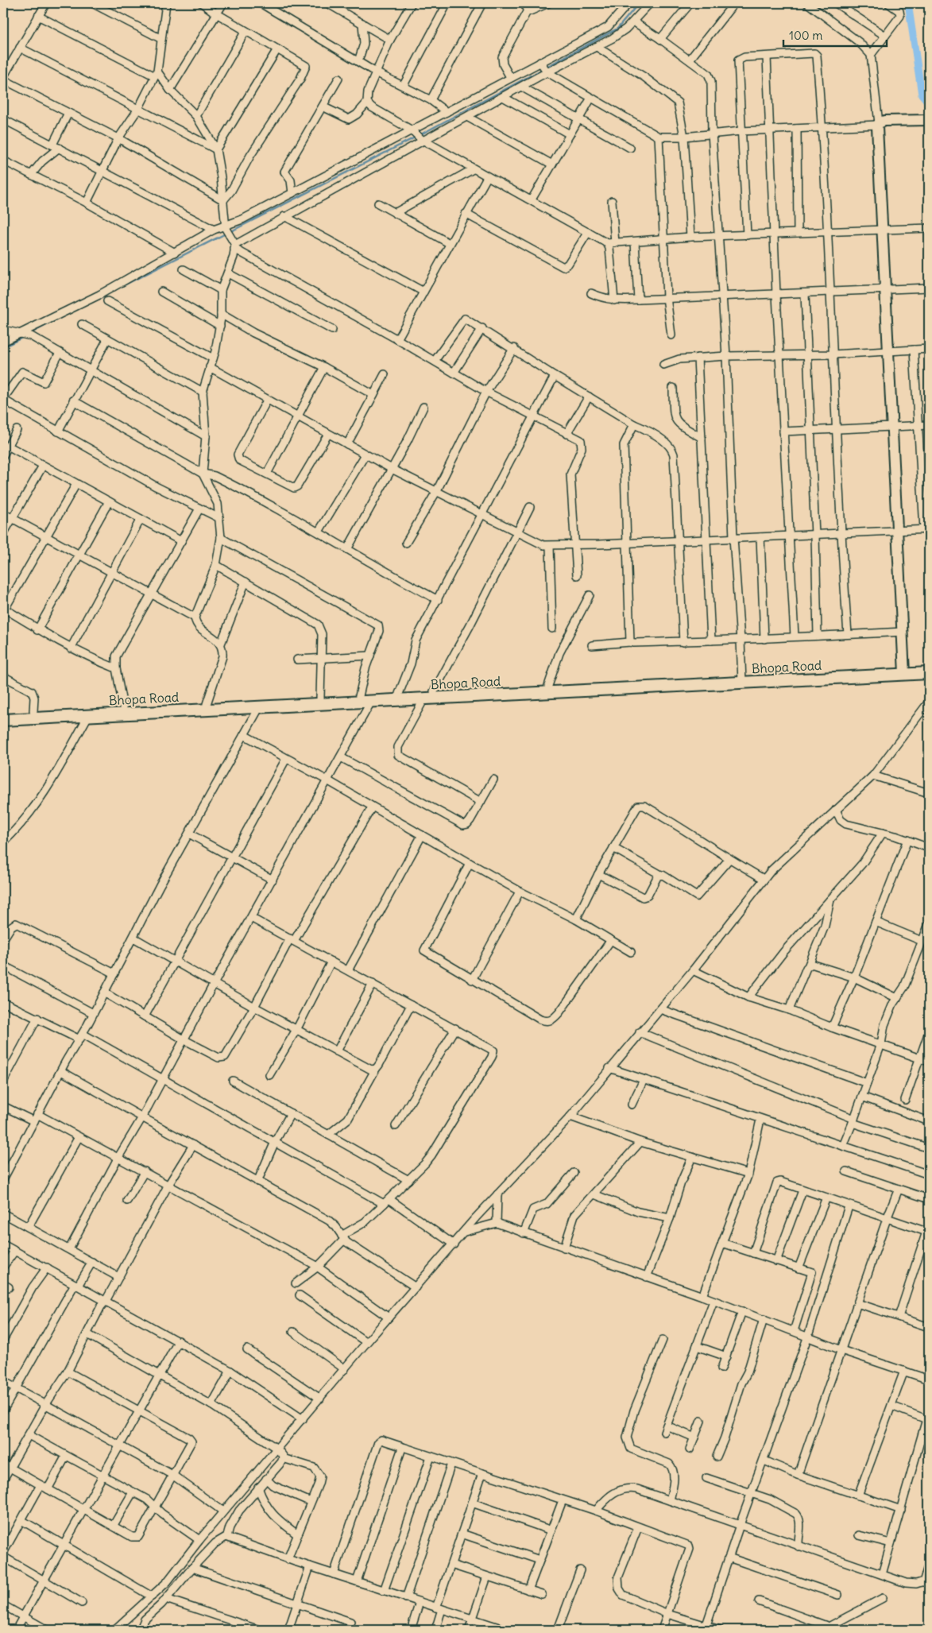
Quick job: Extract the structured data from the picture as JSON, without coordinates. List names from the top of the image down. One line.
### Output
{"streets":{"main road":["Bhopa Road"]},"scale_bar":"100 m"}
